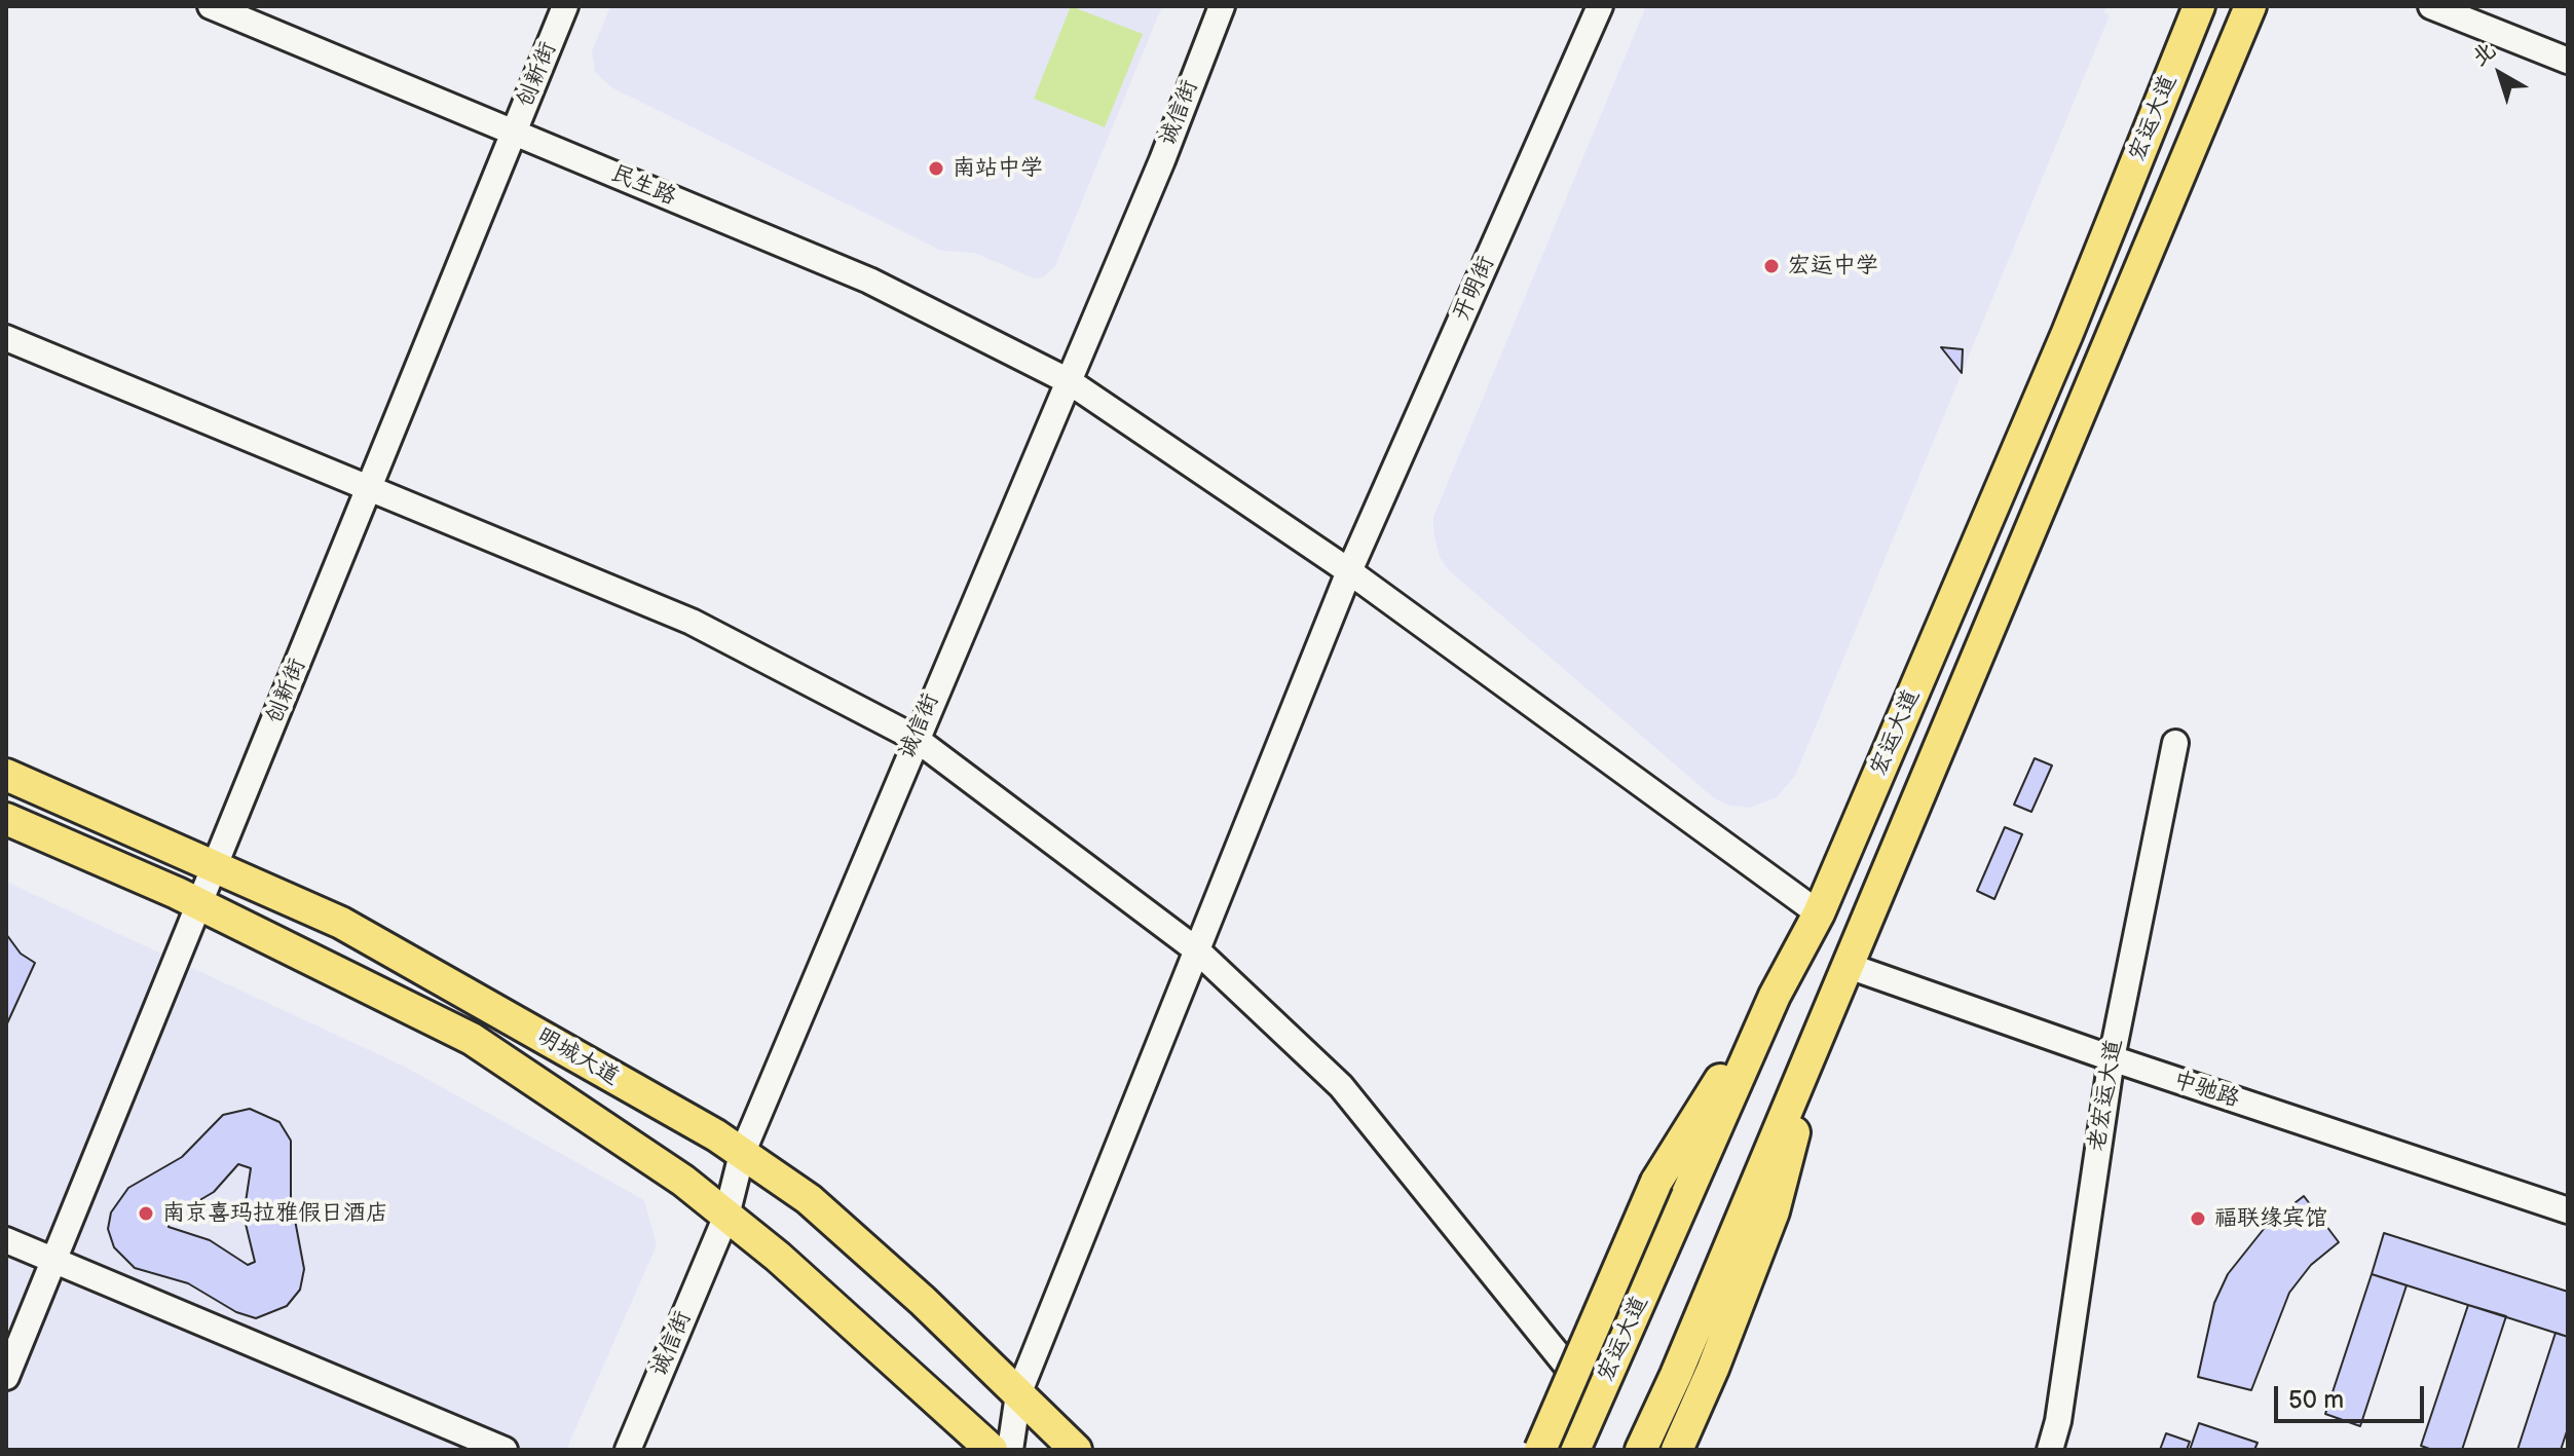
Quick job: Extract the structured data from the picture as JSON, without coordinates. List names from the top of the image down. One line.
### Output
{"streets":{"main road":["宏运大道","明城大道"],"street":["创新街","诚信街","民生路","开明街","中驰路","老宏运大道"]},"crossings":[["创新街","民生路"],["创新街","明城大道"],["诚信街","民生路"],["诚信街","明城大道"],["宏运大道","民生路"],["宏运大道","中驰路"],["民生路","开明街"],["开明街","明城大道"],["中驰路","老宏运大道"]],"places":["南站中学","宏运中学","南京喜玛拉雅假日酒店","福联缘宾馆"],"scale_bar":"50 m","north":"top left"}
